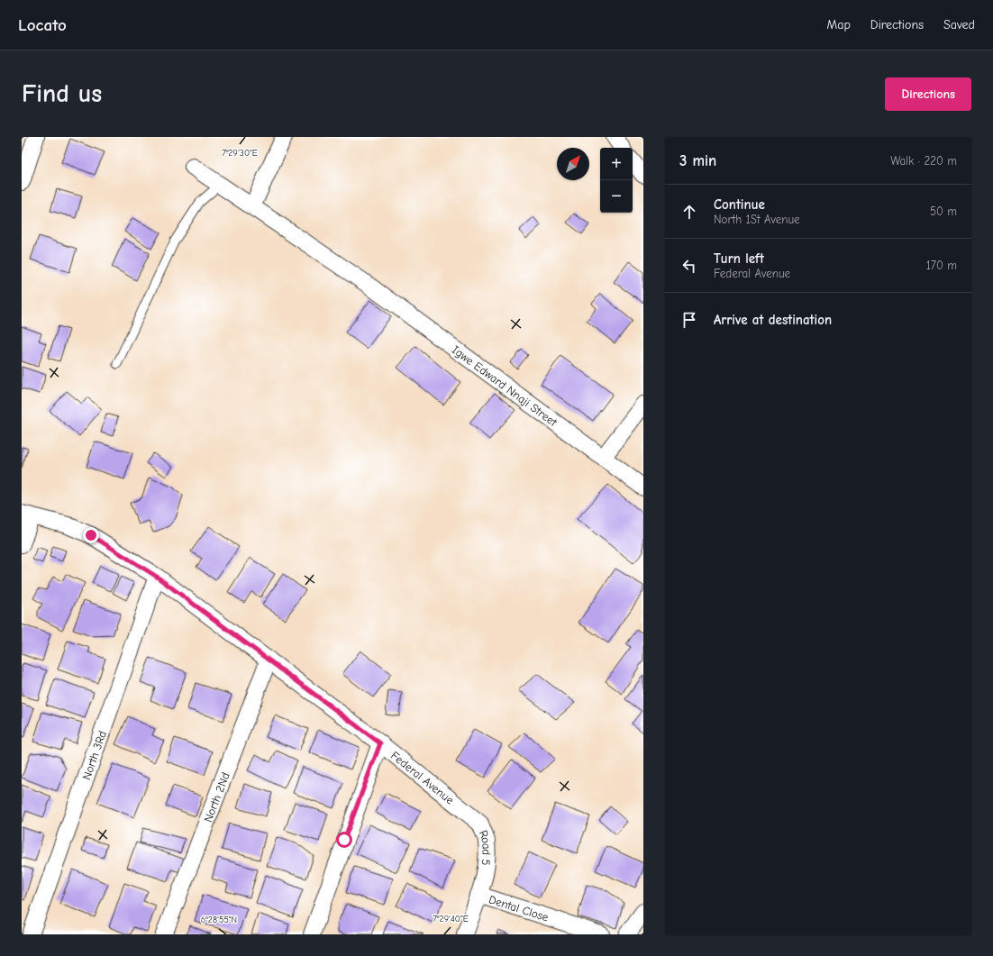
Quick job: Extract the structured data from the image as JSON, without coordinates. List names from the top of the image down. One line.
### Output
{"streets":{"street":["Igwe Edward Nnaji Street","North 3Rd","Federal Avenue","North 2Nd","Road 5","Dental Close"]},"crossings":[["North 3Rd","Federal Avenue"],["Federal Avenue","North 2Nd"],["Federal Avenue","Road 5"],["Road 5","Dental Close"]],"north":"top right","page":{"header":"Locato","nav":["Map","Directions","Saved"],"buttons":"Directions","title":"Find us","heading":["3 min","Walk · 220 m"],"map_buttons":["+","−"],"list":[["Continue","North 1St Avenue","50 m"],["Turn left","Federal Avenue","170 m"],"Arrive at destination"]},"coordinates":["7°29'30\"E","7°29'40\"E","6°28'55\"N"]}
